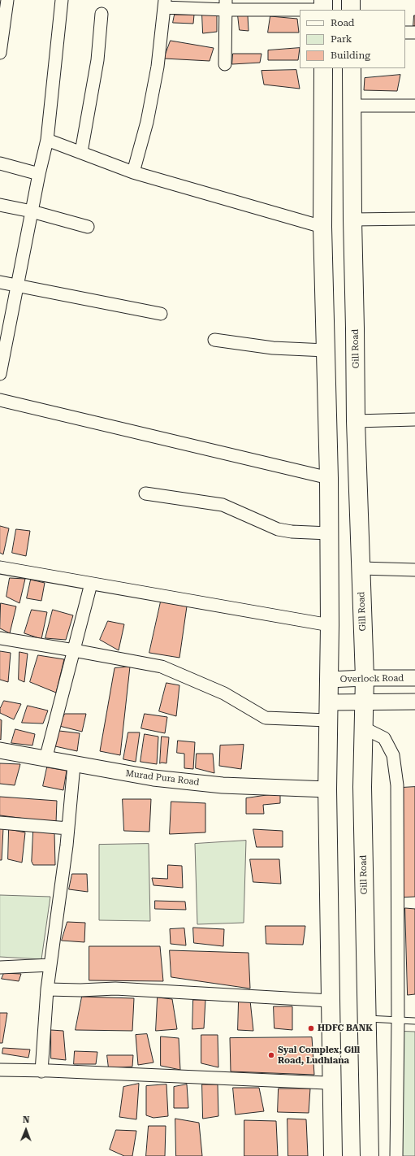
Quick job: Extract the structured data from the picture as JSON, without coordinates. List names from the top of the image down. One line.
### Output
{"streets":{"main road":["Gill Road"],"street":["Overlock Road","Murad Pura Road"]},"crossings":[["Gill Road","Overlock Road"]],"places":["HDFC BANK","Syal Complex, Gill Road, Ludhiana"],"legend":["Road","Park","Building"],"north":"top"}
